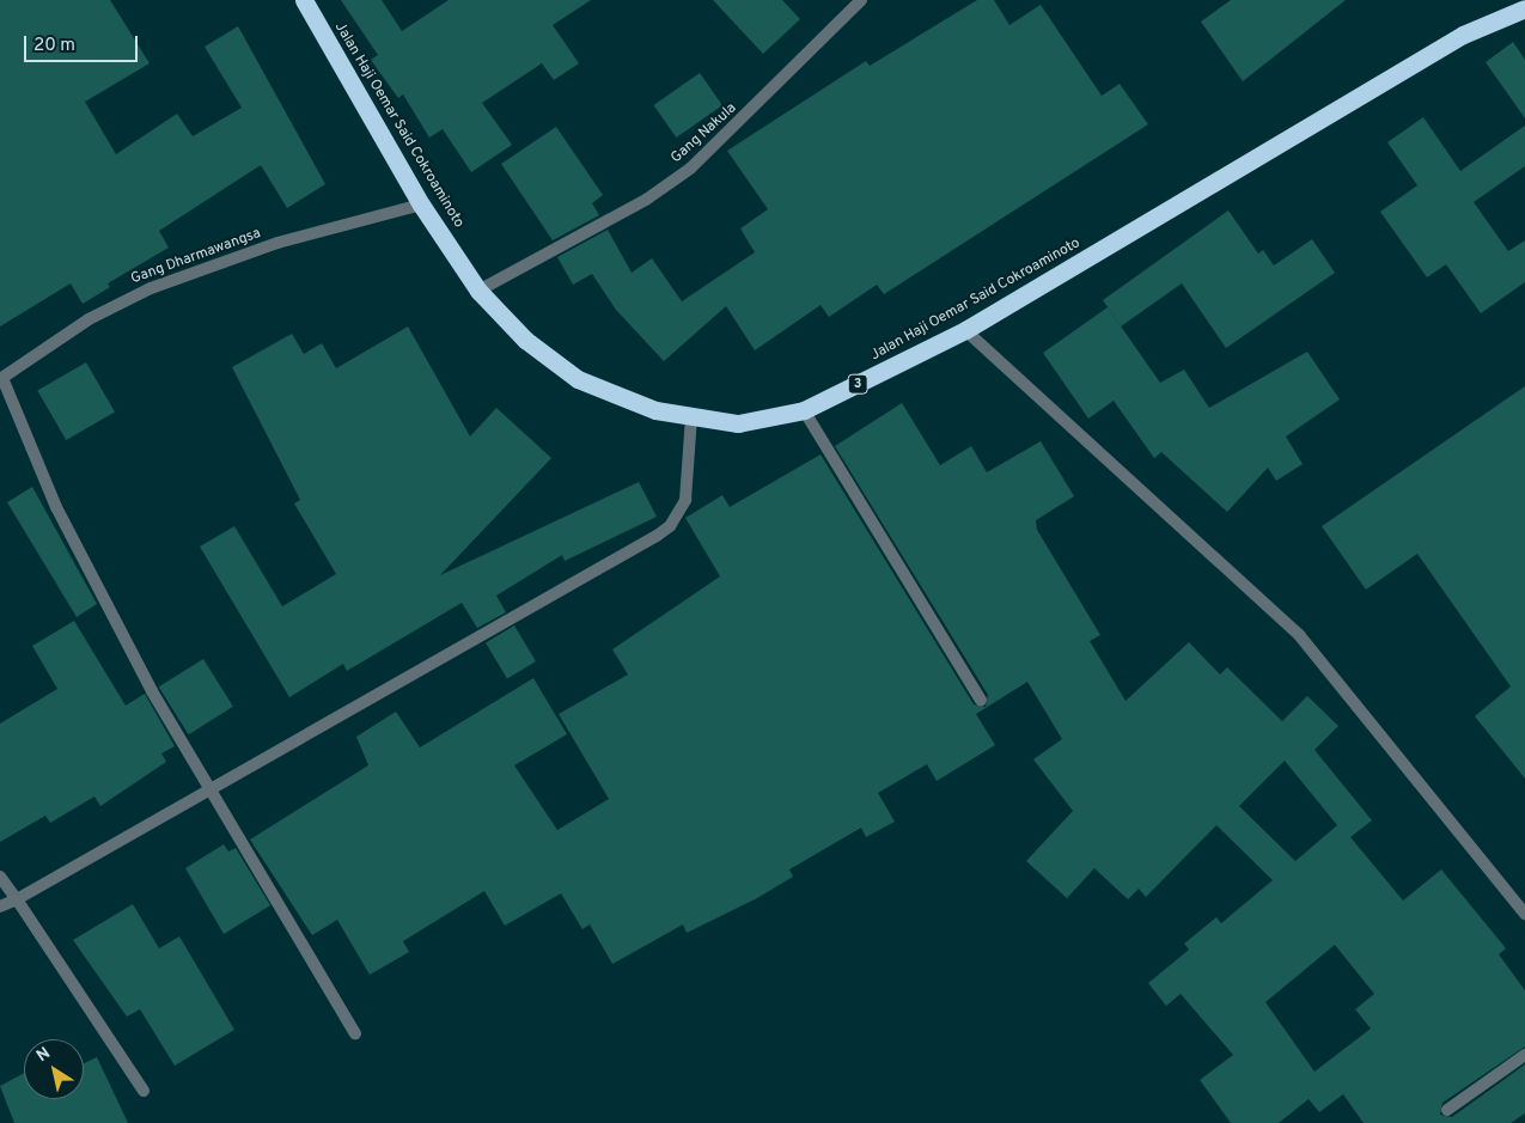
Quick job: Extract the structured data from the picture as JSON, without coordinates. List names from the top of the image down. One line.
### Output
{"streets":{"highway":["Jalan Haji Oemar Said Cokroaminoto","3"],"street":["Gang Nakula","Gang Dharmawangsa"]},"crossings":[["Jalan Haji Oemar Said Cokroaminoto","Gang Nakula"],["Jalan Haji Oemar Said Cokroaminoto","Gang Dharmawangsa"]],"scale_bar":"20 m","north":"top left"}
